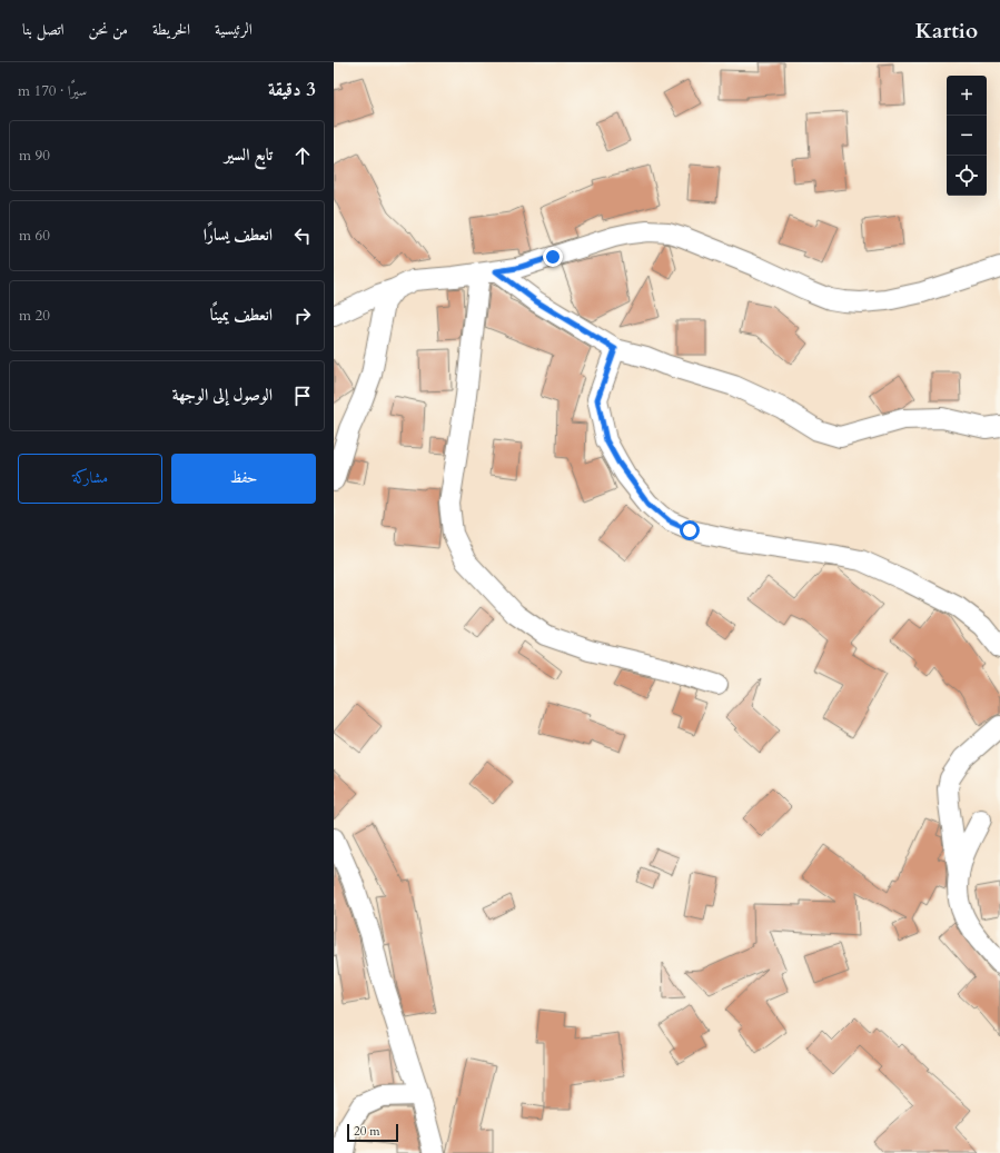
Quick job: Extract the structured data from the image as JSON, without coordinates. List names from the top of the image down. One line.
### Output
{"scale_bar":"20 m","page":{"header":"Kartio","nav":["الرئيسية","الخريطة","من نحن","اتصل بنا"],"heading":["3 دقيقة","سيرًا · 170 m"],"map_buttons":["+","−"],"list":[["تابع السير","90 m"],["انعطف يسارًا","60 m"],["انعطف يمينًا","20 m"],"الوصول إلى الوجهة"],"buttons":["حفظ","مشاركة"],"scale":"20 m"}}
